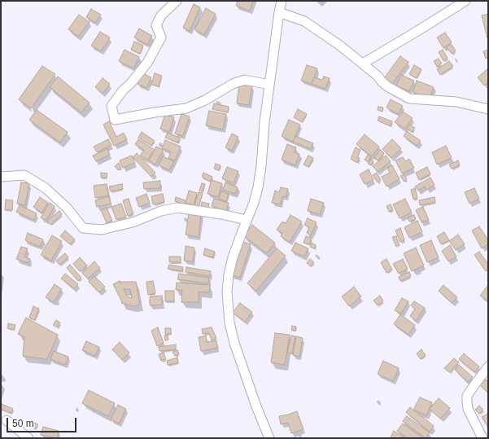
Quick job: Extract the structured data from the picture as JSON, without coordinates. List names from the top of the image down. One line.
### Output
{"scale_bar":"50 m"}
